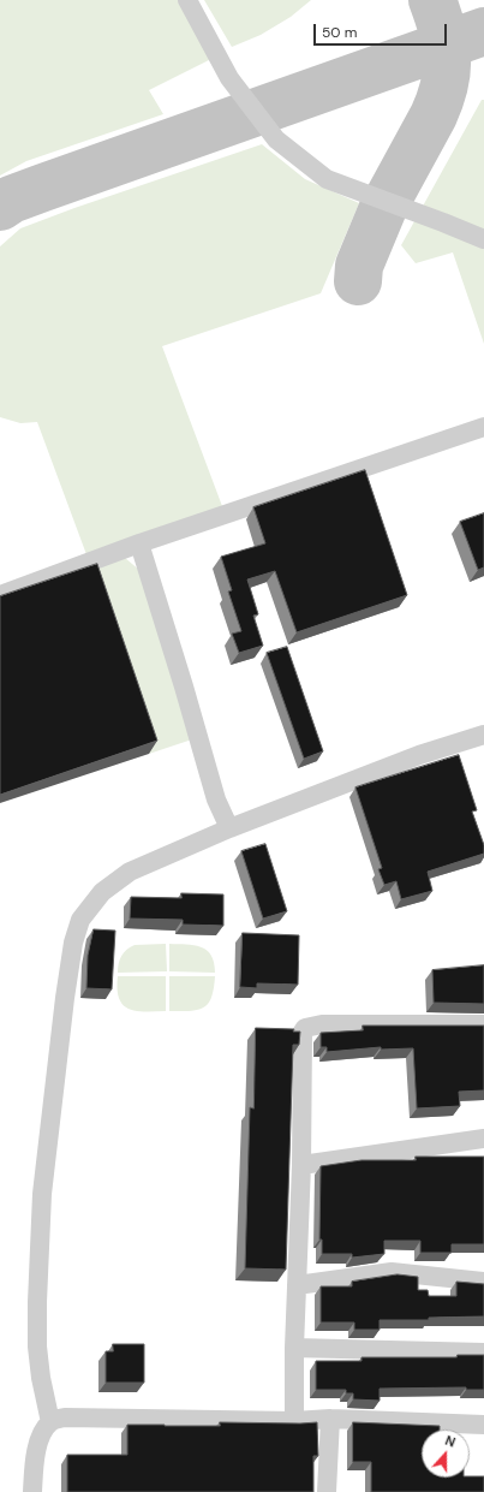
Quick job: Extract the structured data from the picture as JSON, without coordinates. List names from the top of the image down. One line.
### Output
{"scale_bar":"50 m","north":"top"}
